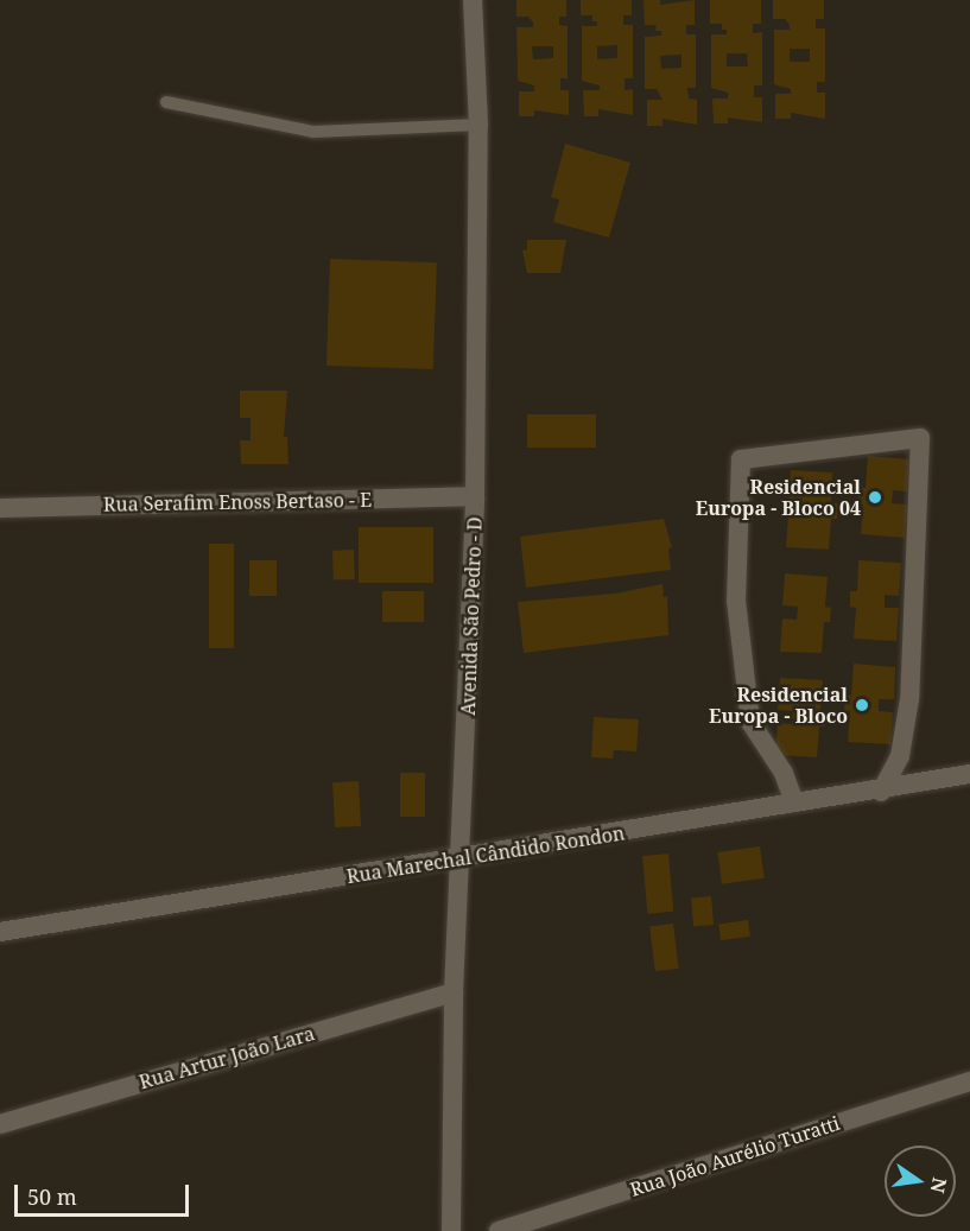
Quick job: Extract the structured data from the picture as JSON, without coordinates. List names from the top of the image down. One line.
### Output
{"streets":{"street":["Rua Serafim Enoss Bertaso - E","Avenida São Pedro - D","Rua Marechal Cândido Rondon","Rua Artur João Lara","Rua João Aurélio Turatti"]},"crossings":[["Rua Serafim Enoss Bertaso - E","Avenida São Pedro - D"],["Avenida São Pedro - D","Rua Marechal Cândido Rondon"],["Avenida São Pedro - D","Rua Artur João Lara"]],"places":["Residencial Europa - Bloco 04","Residencial Europa - Bloco"],"scale_bar":"50 m","north":"right"}
